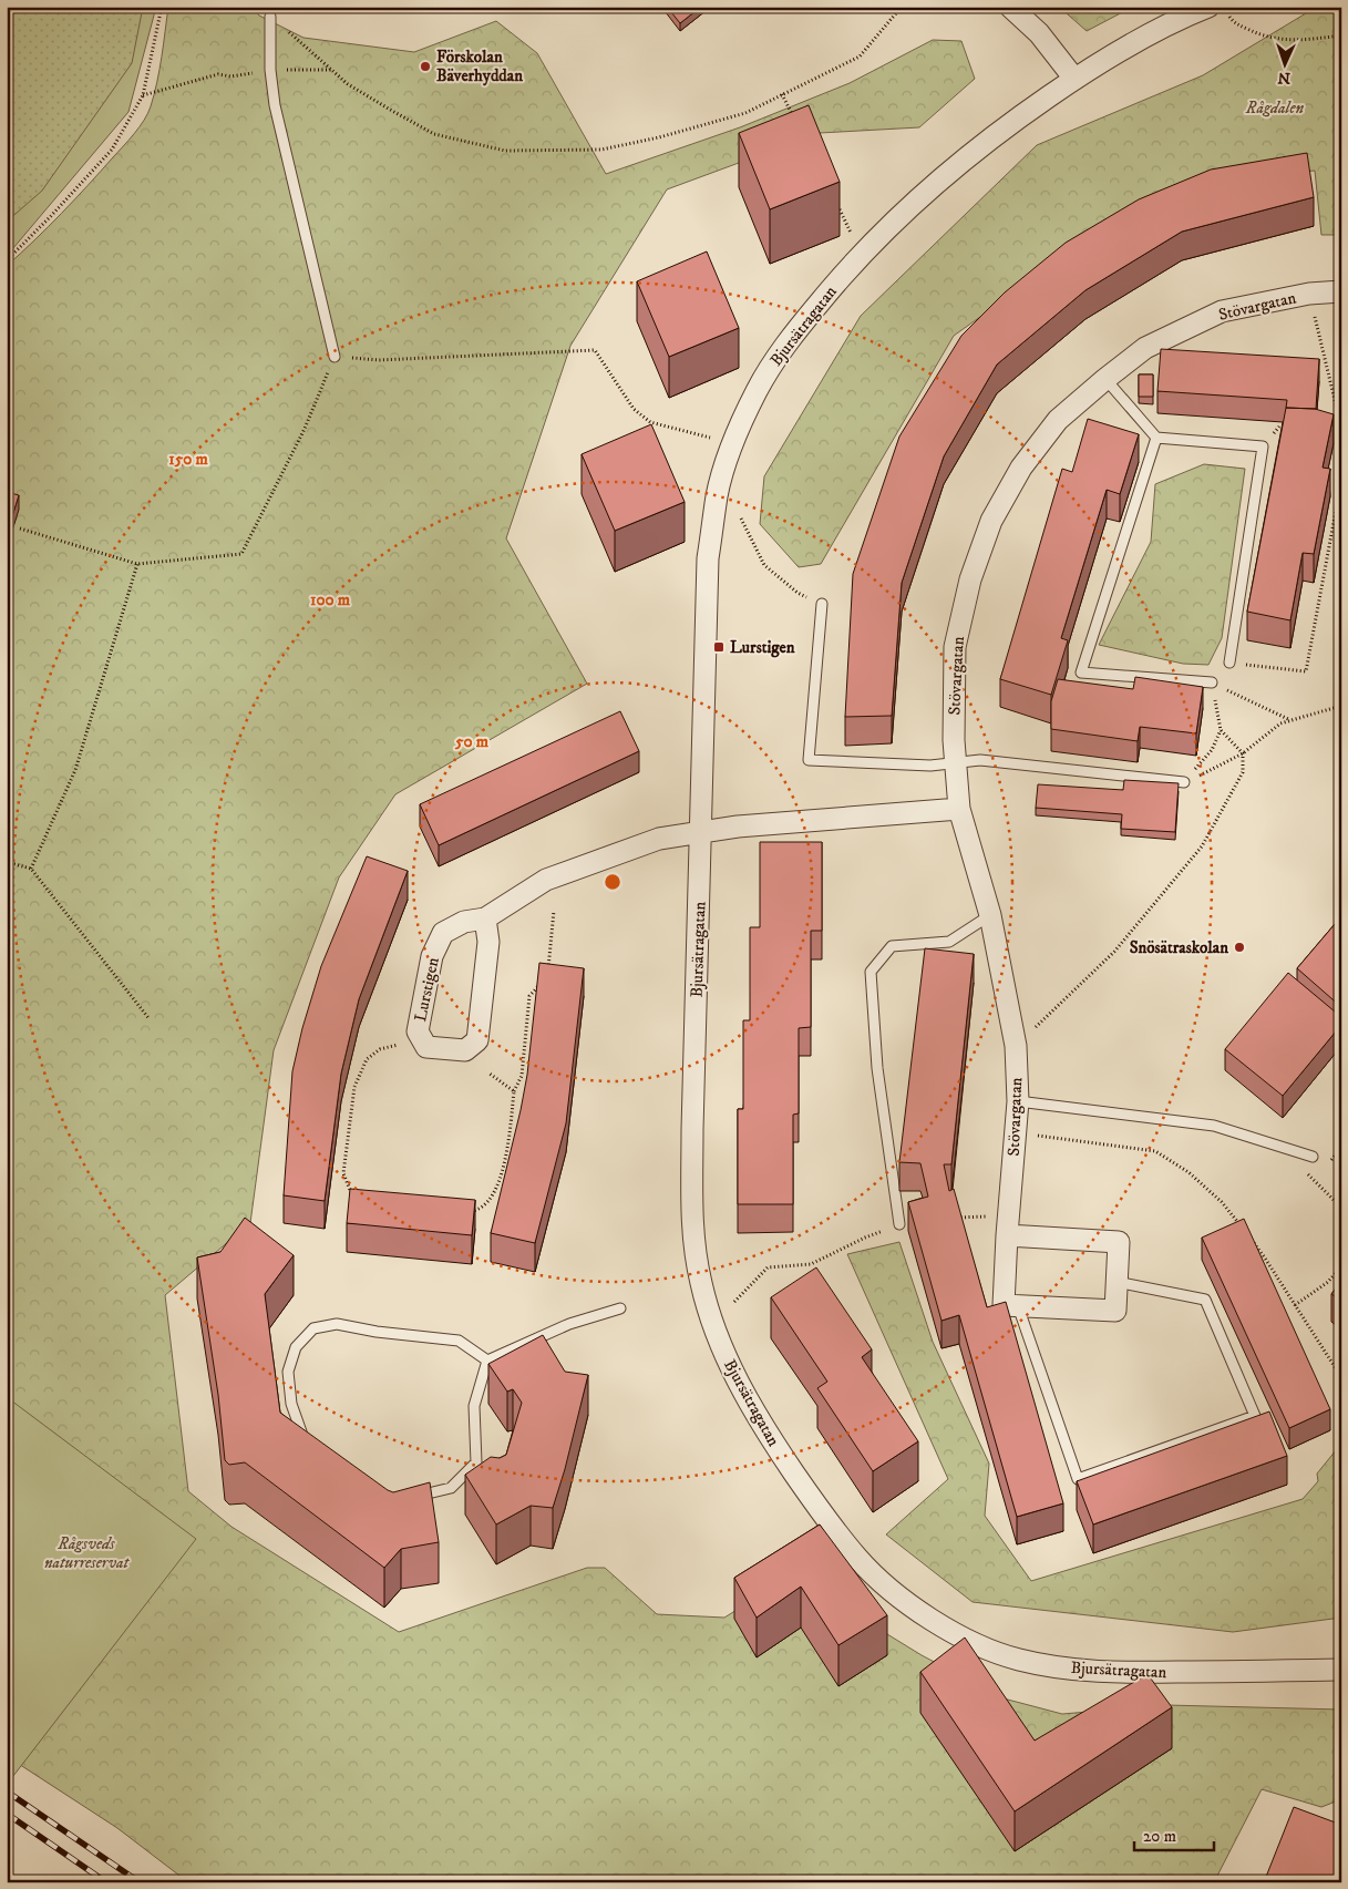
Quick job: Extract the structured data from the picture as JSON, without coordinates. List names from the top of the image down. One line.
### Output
{"streets":{"street":["Stövargatan","Bjursätragatan","Lurstigen"]},"crossings":[["Stövargatan","Lurstigen"],["Bjursätragatan","Lurstigen"]],"parks":["Rågdalen","Rågsveds naturreservat"],"places":{"other":["Förskolan Bäverhyddan","Snösätraskolan"],"transit":["Lurstigen"]},"scale_bar":"20 m","north":"bottom","rings":["150 m","100 m","50 m"]}
